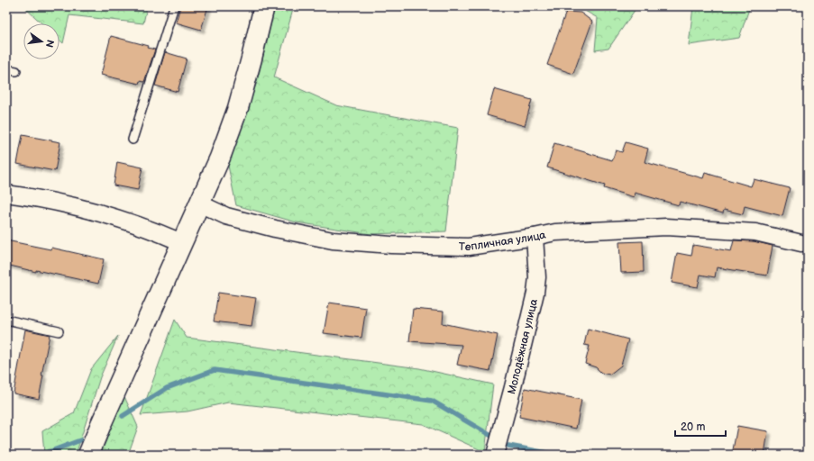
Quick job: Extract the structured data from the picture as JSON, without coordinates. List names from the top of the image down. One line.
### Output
{"streets":{"street":["Тепличная улица","Молодёжная улица"]},"crossings":[["Тепличная улица","Молодёжная улица"]],"scale_bar":"20 m","north":"right"}
